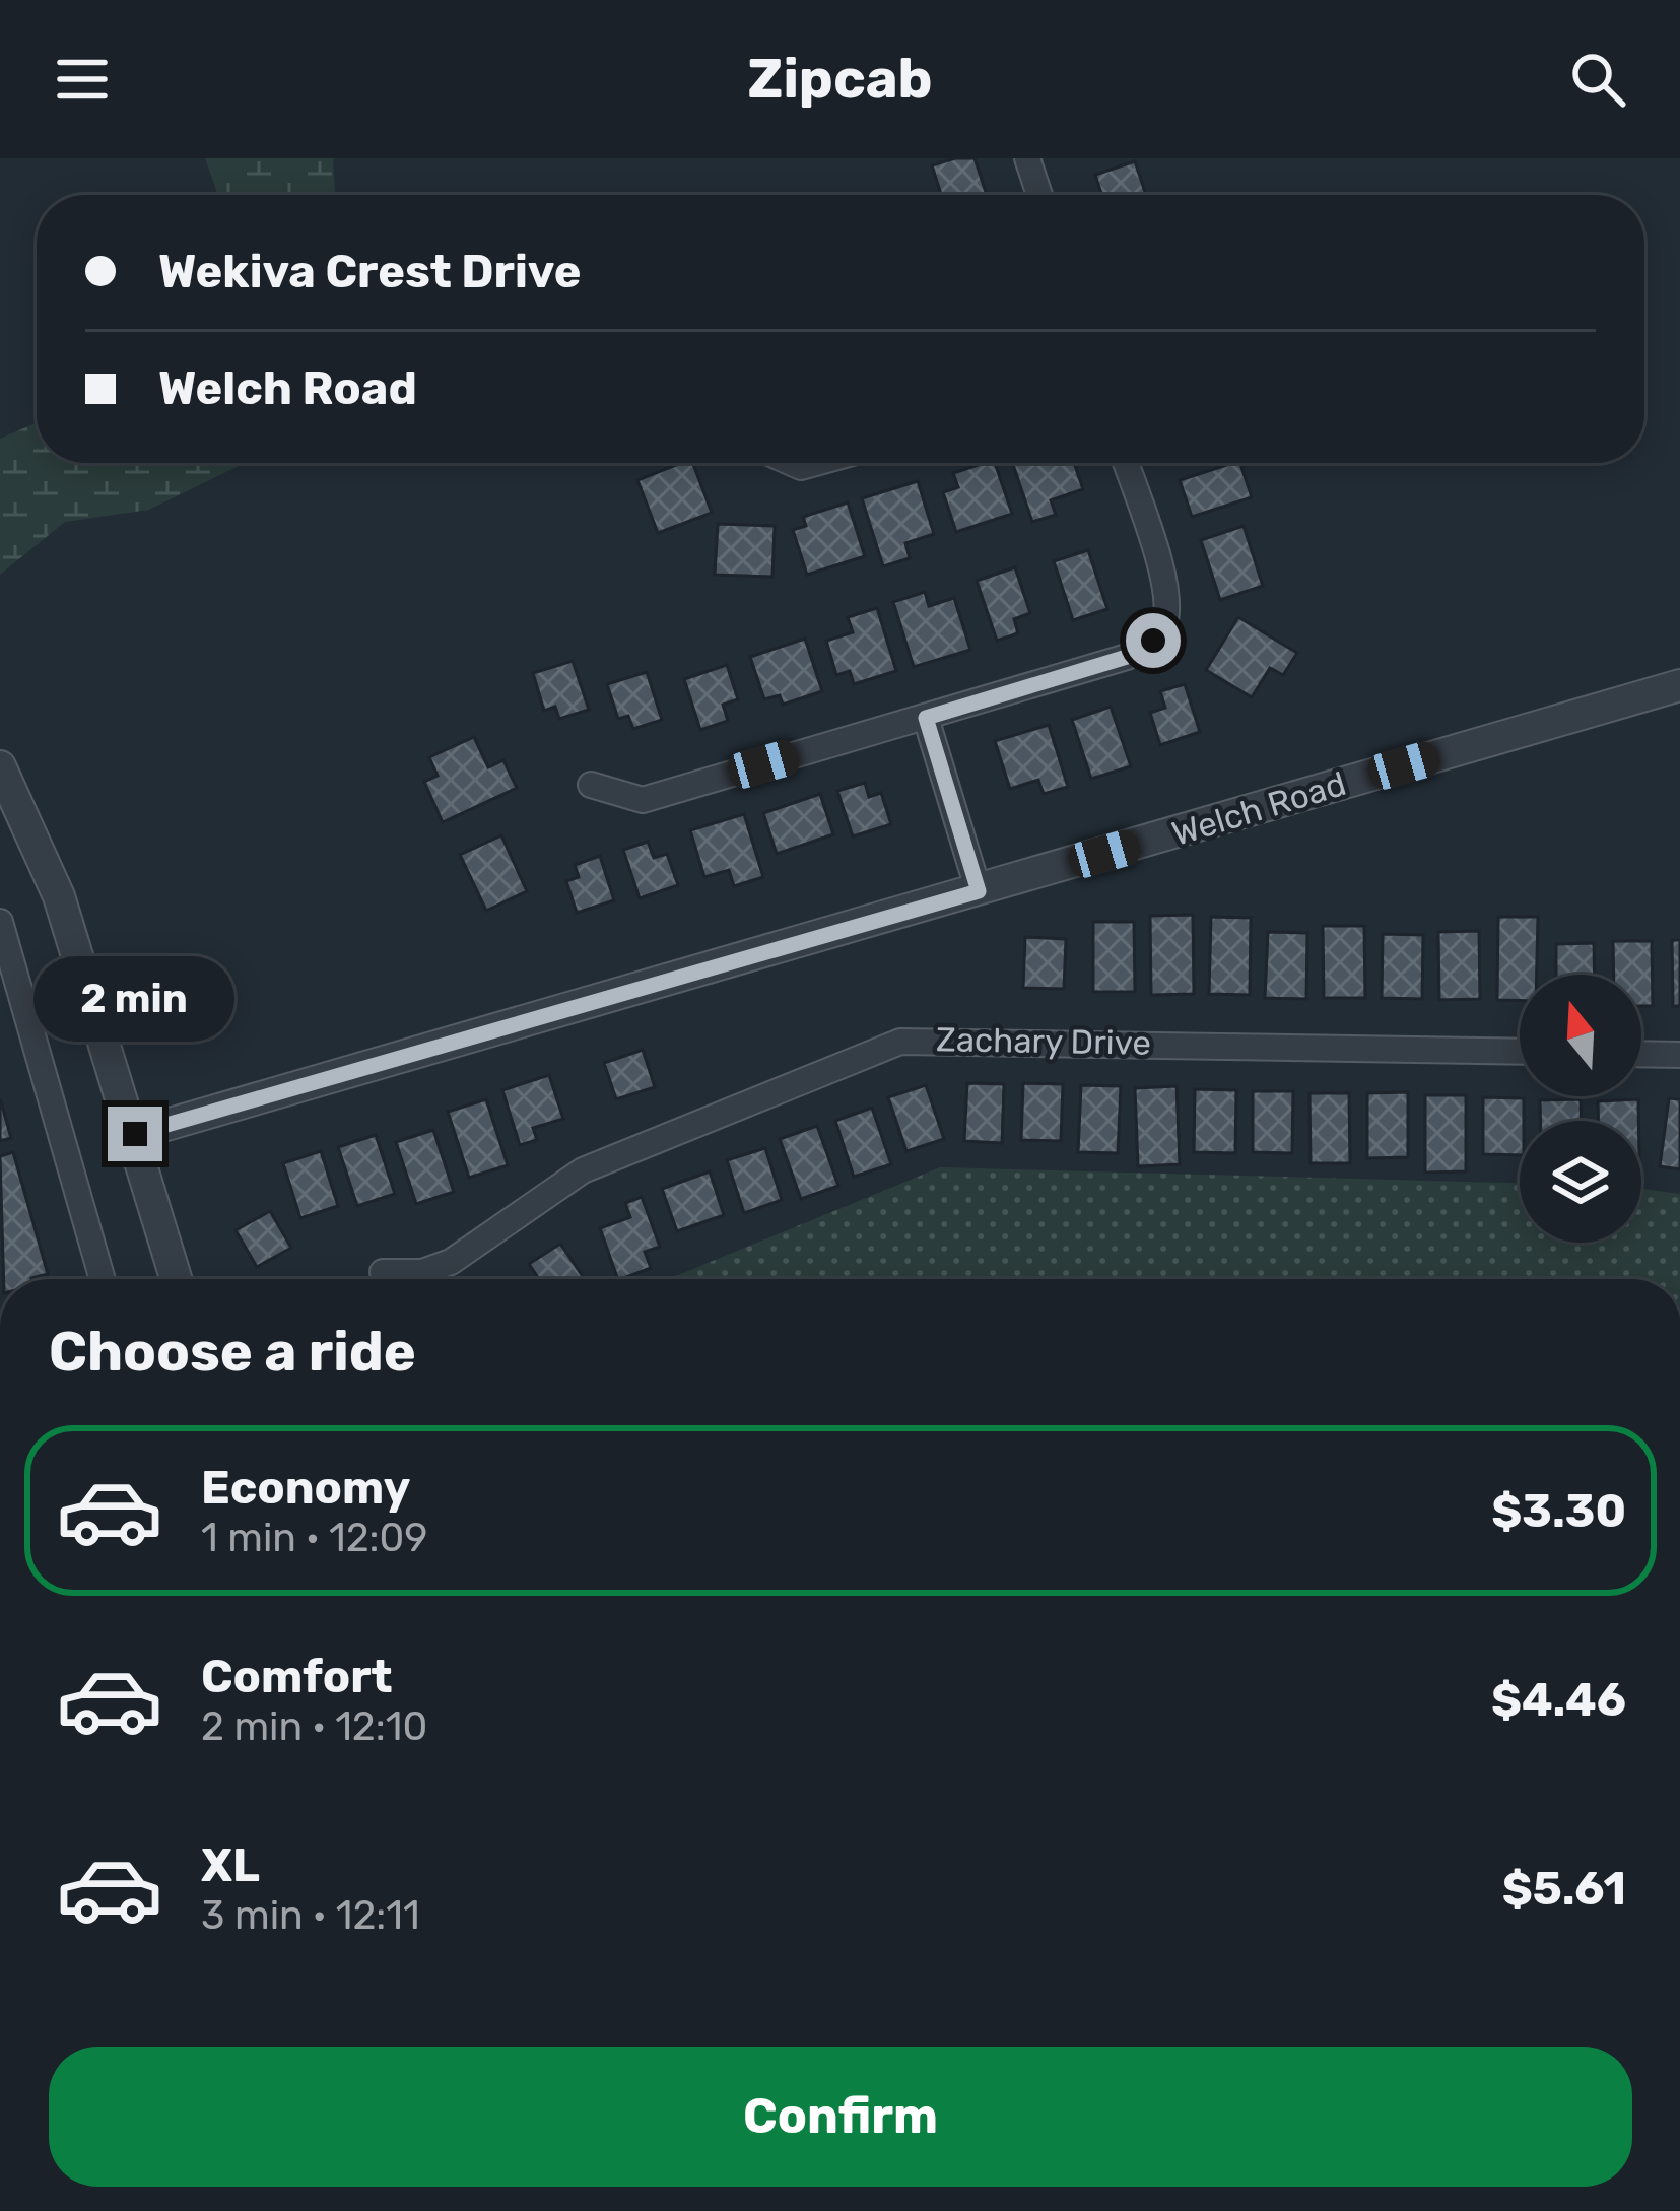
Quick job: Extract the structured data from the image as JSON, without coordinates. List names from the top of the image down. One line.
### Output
{"streets":{"street":["Welch Road","Zachary Drive"]},"north":"top","page":{"header":"Zipcab","banner":["Wekiva Crest Drive","Welch Road"],"bubble":"2 min","heading":"Choose a ride","list":[{"name":"Economy","note":"1 min · 12:09","value":"$3.30"},{"name":"Comfort","note":"2 min · 12:10","value":"$4.46"},{"name":"XL","note":"3 min · 12:11","value":"$5.61"}],"buttons":"Confirm"}}
